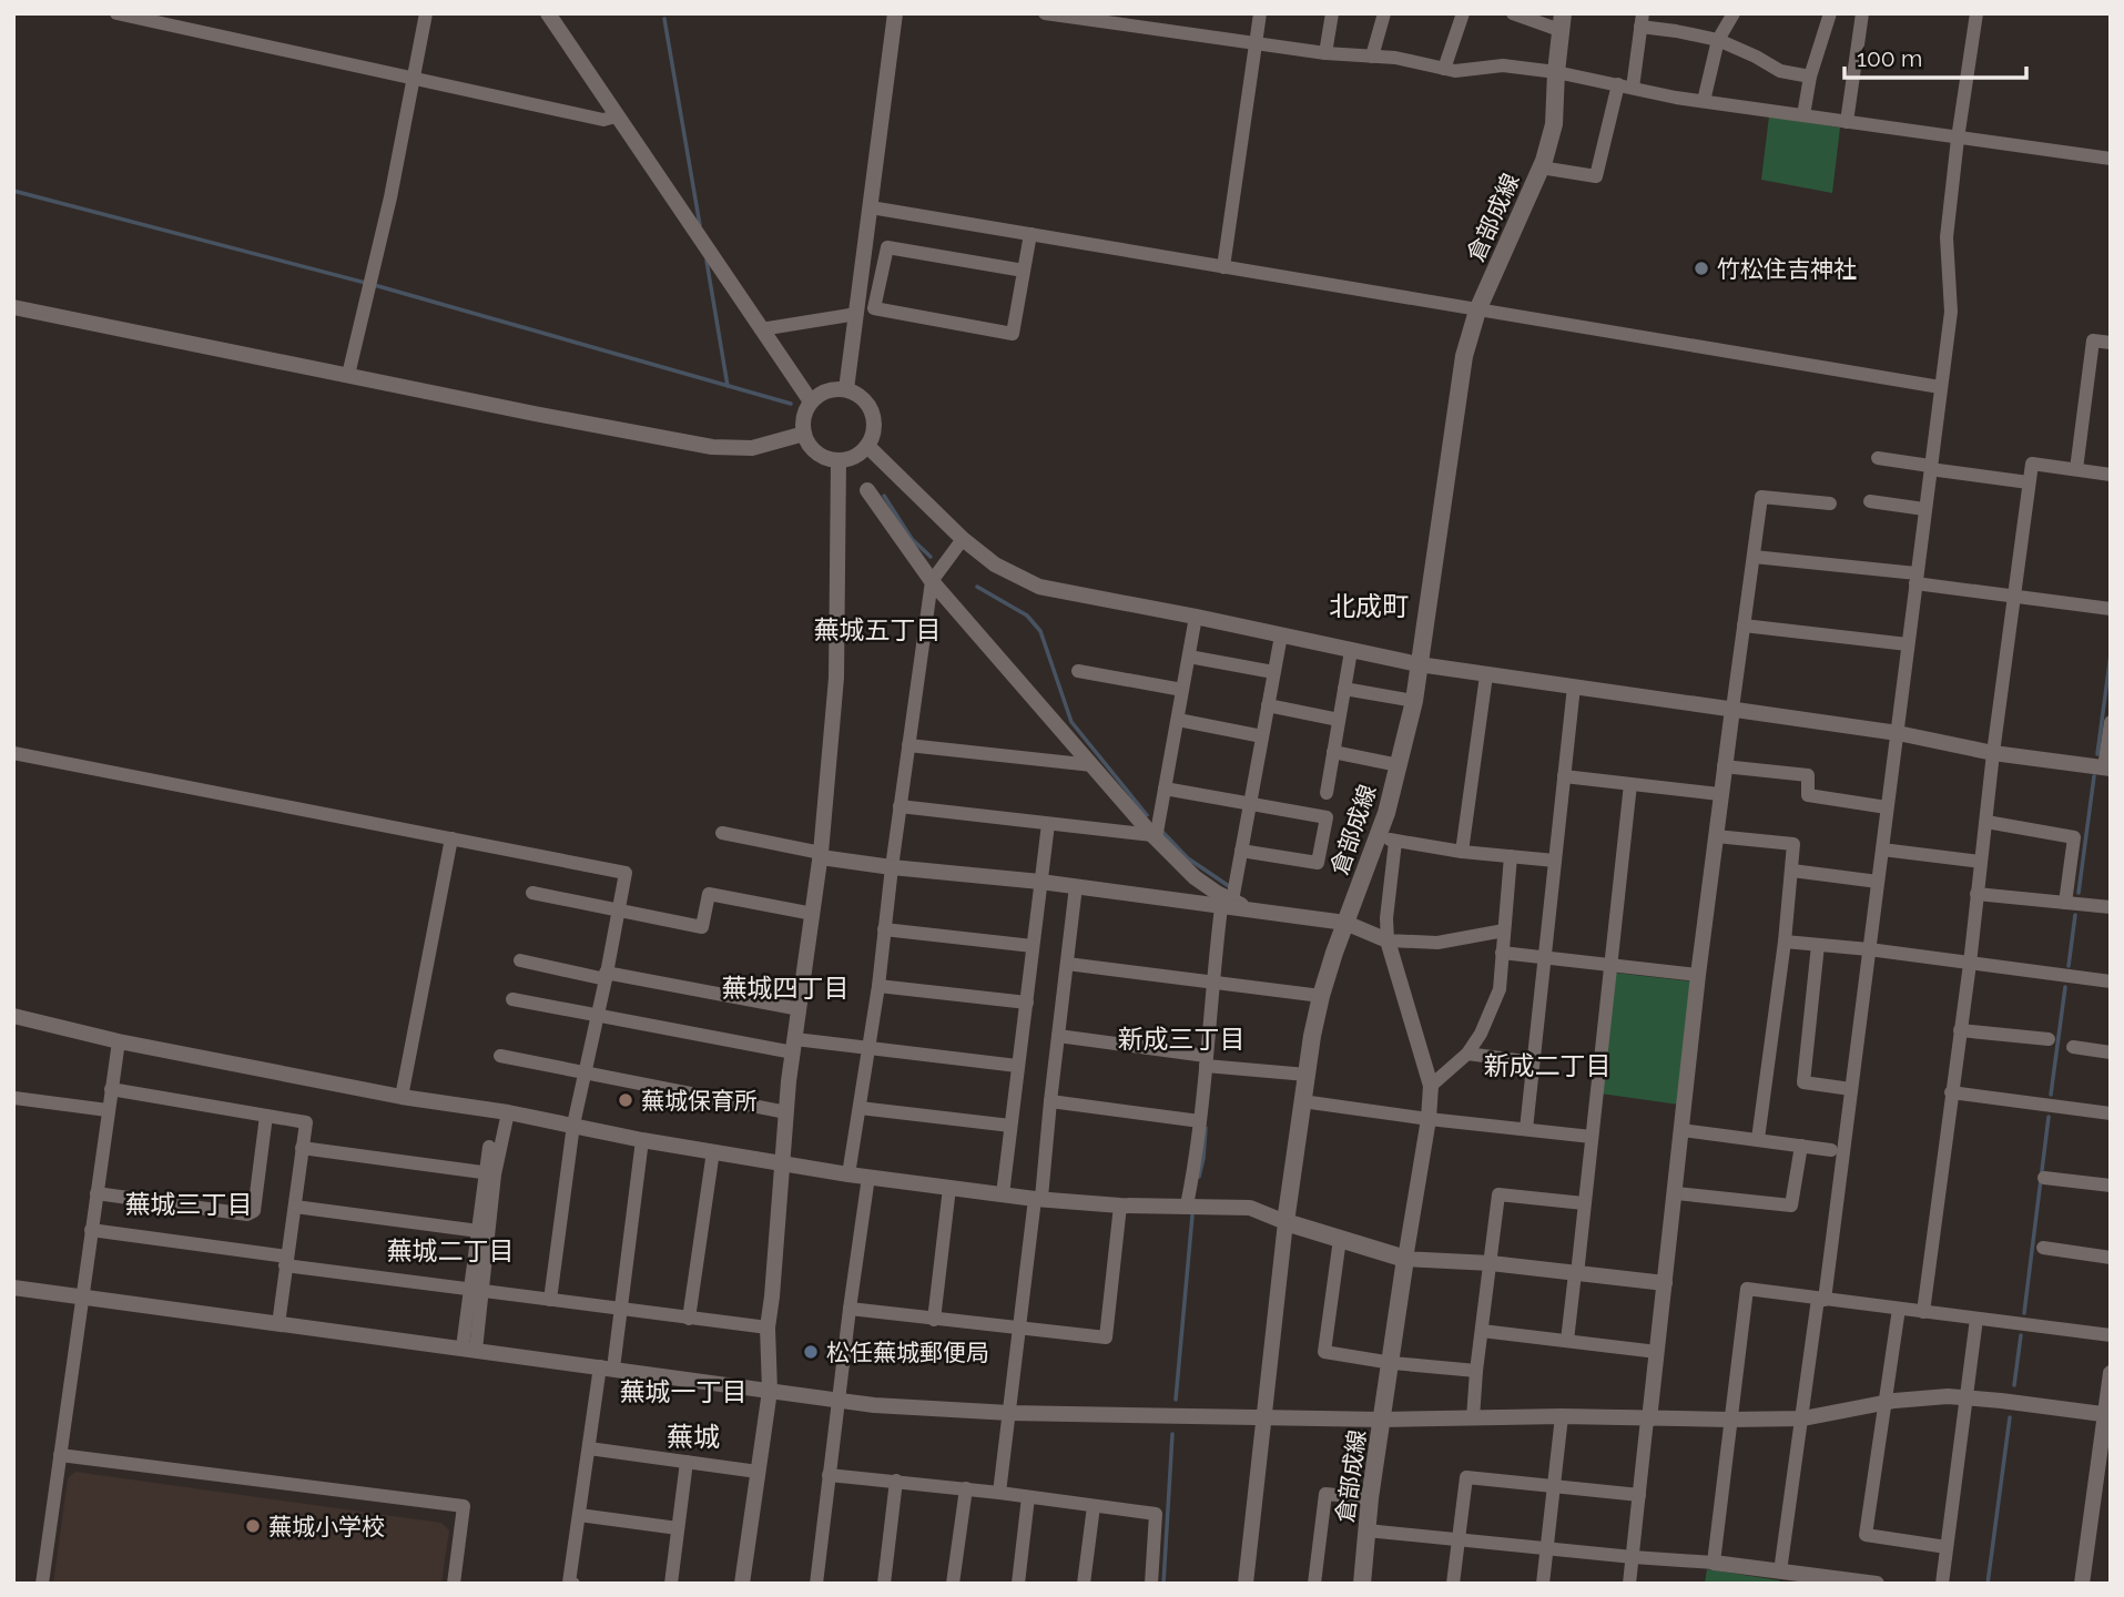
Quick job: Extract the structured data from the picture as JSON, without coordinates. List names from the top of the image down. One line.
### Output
{"streets":{"main road":["倉部成線"]},"districts":["北成町","蕪城五丁目","蕪城四丁目","新成三丁目","新成二丁目","蕪城三丁目","蕪城二丁目","蕪城一丁目","蕪城"],"places":["竹松住吉神社","蕪城保育所","松任蕪城郵便局","蕪城小学校"],"scale_bar":"100 m"}
